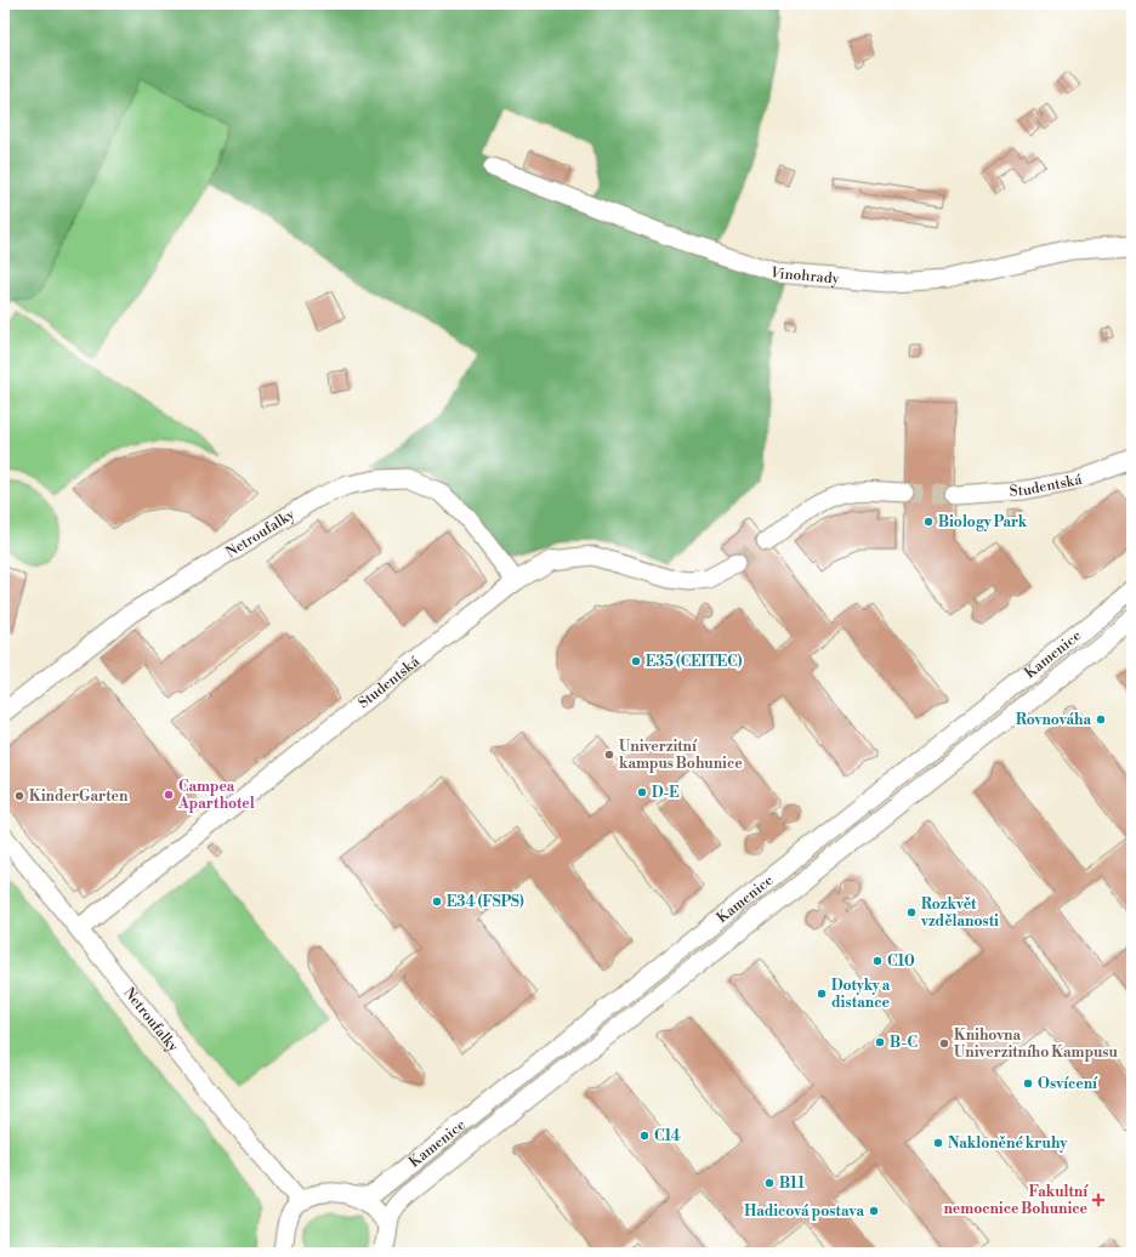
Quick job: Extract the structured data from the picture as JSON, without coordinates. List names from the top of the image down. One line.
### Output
{"streets":{"street":["Vinohrady","Studentská","Netroufalky","Kamenice"]},"crossings":[["Studentská","Netroufalky"],["Netroufalky","Kamenice"]],"places":{"other":["Biology Park","E35 (CEITEC)","Rovnováha","Univerzitní kampus Bohunice","D-E","Campea Aparthotel","KinderGarten","E34 (FSPS)","Rozkvět vzdělanosti","C10","Dotyky a distance","B-C","Knihovna Univerzitního Kampusu","Osvícení","C14","Nakloněné kruhy","B11","Hadicová postava"],"health":["Fakultní nemocnice Bohunice"]}}
